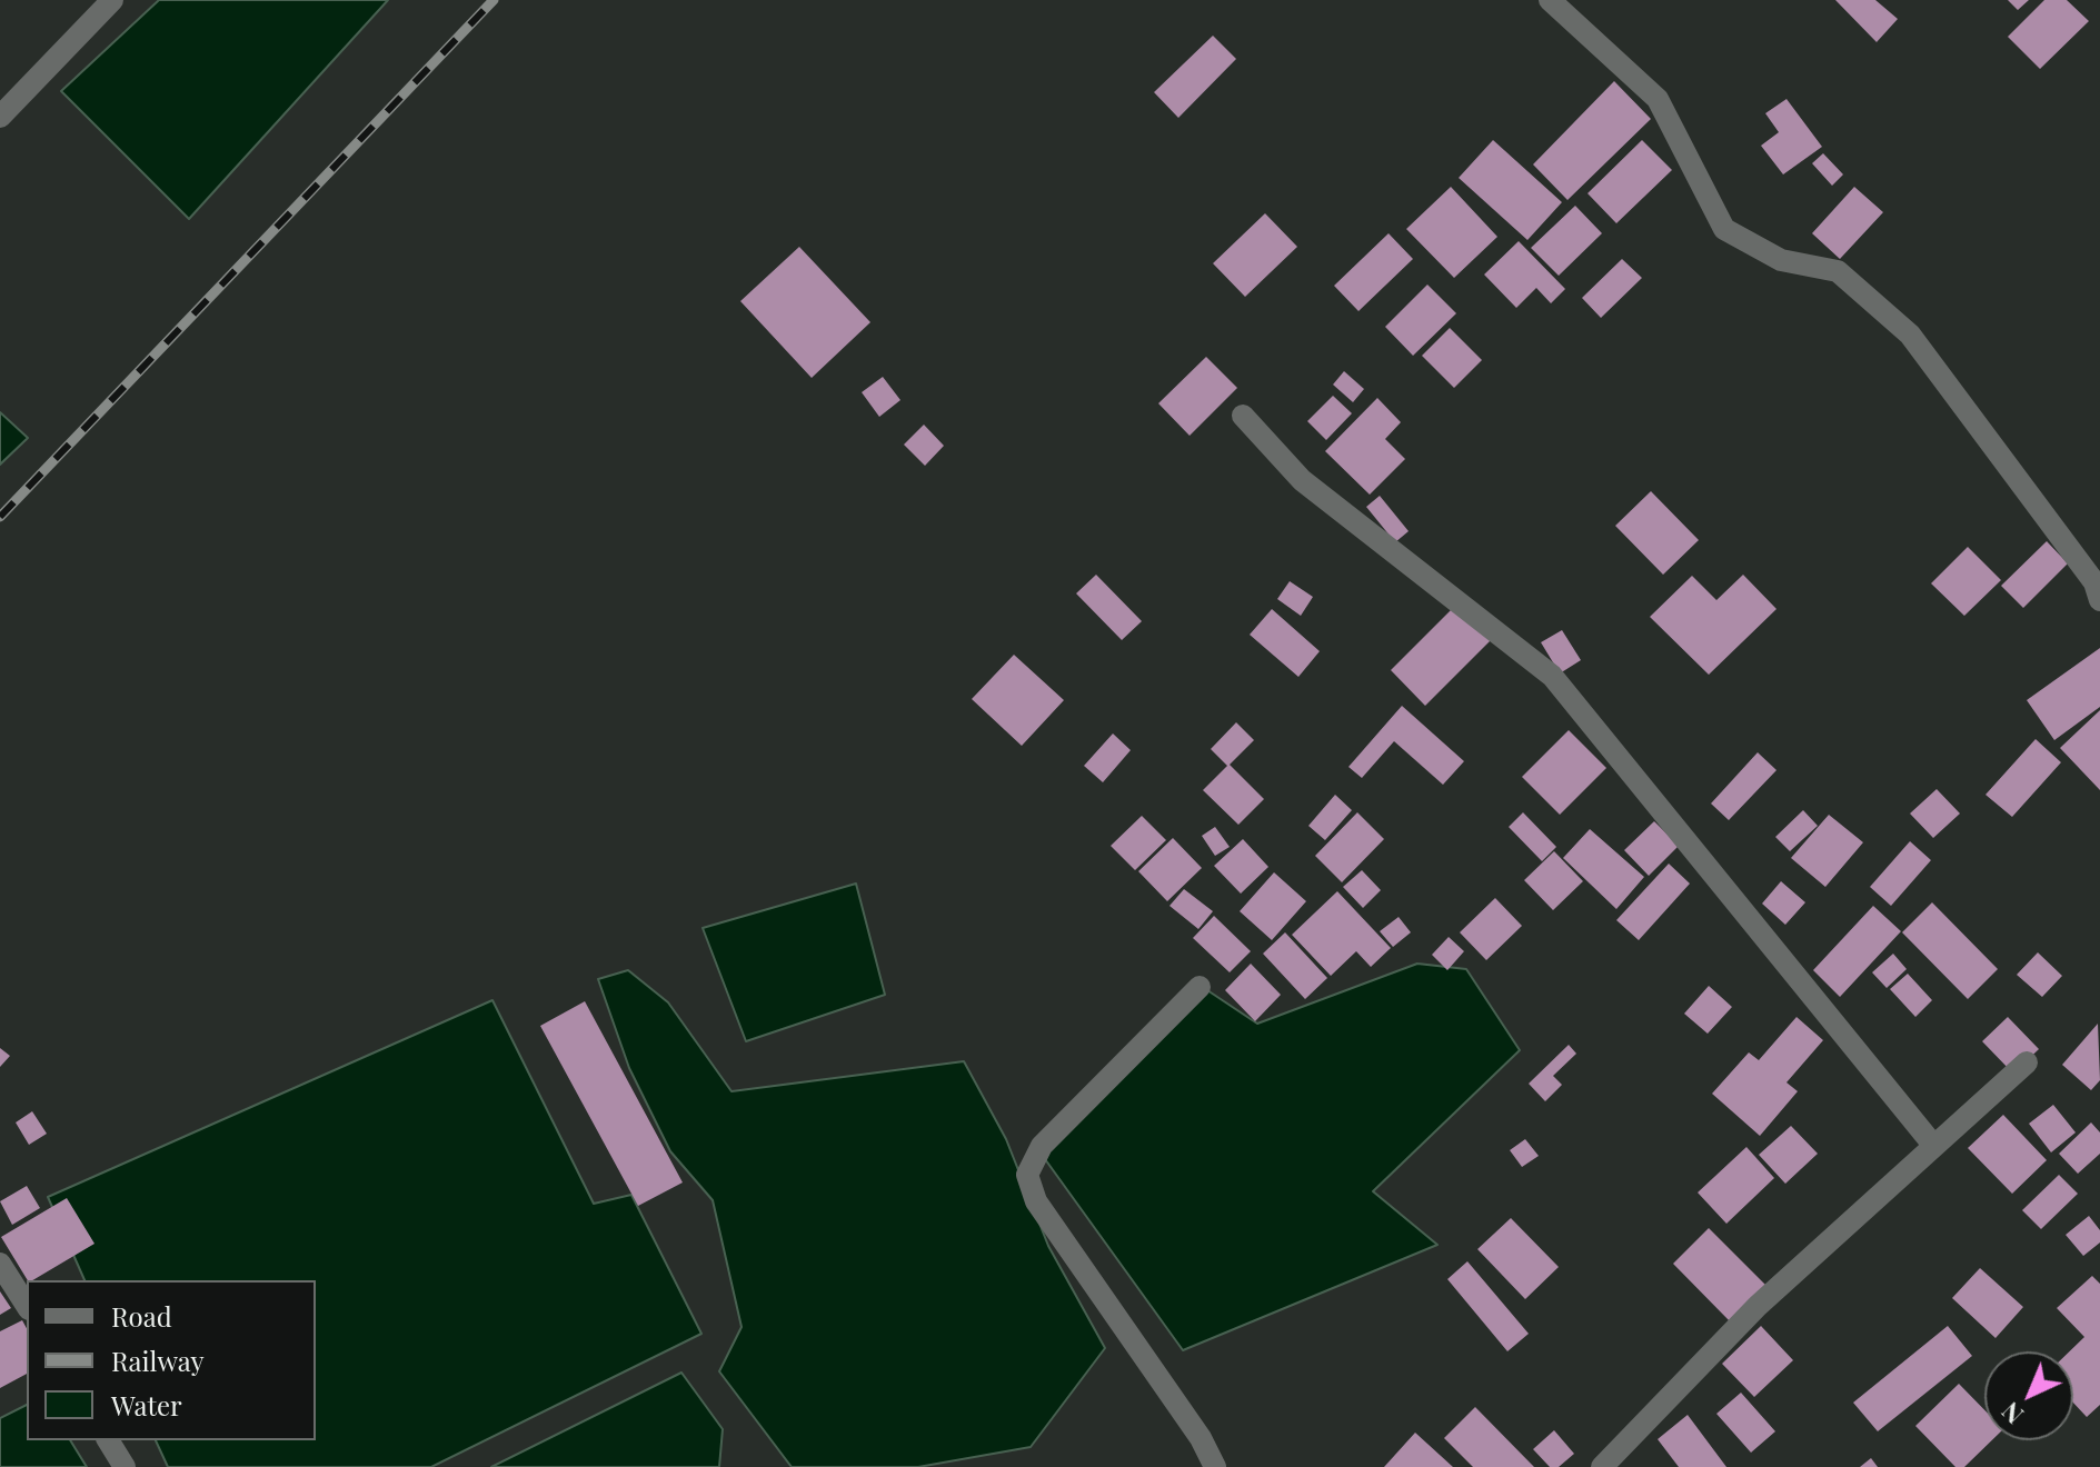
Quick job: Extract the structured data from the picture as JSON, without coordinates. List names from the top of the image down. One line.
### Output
{"legend":["Road","Railway","Water"],"north":"bottom left"}
